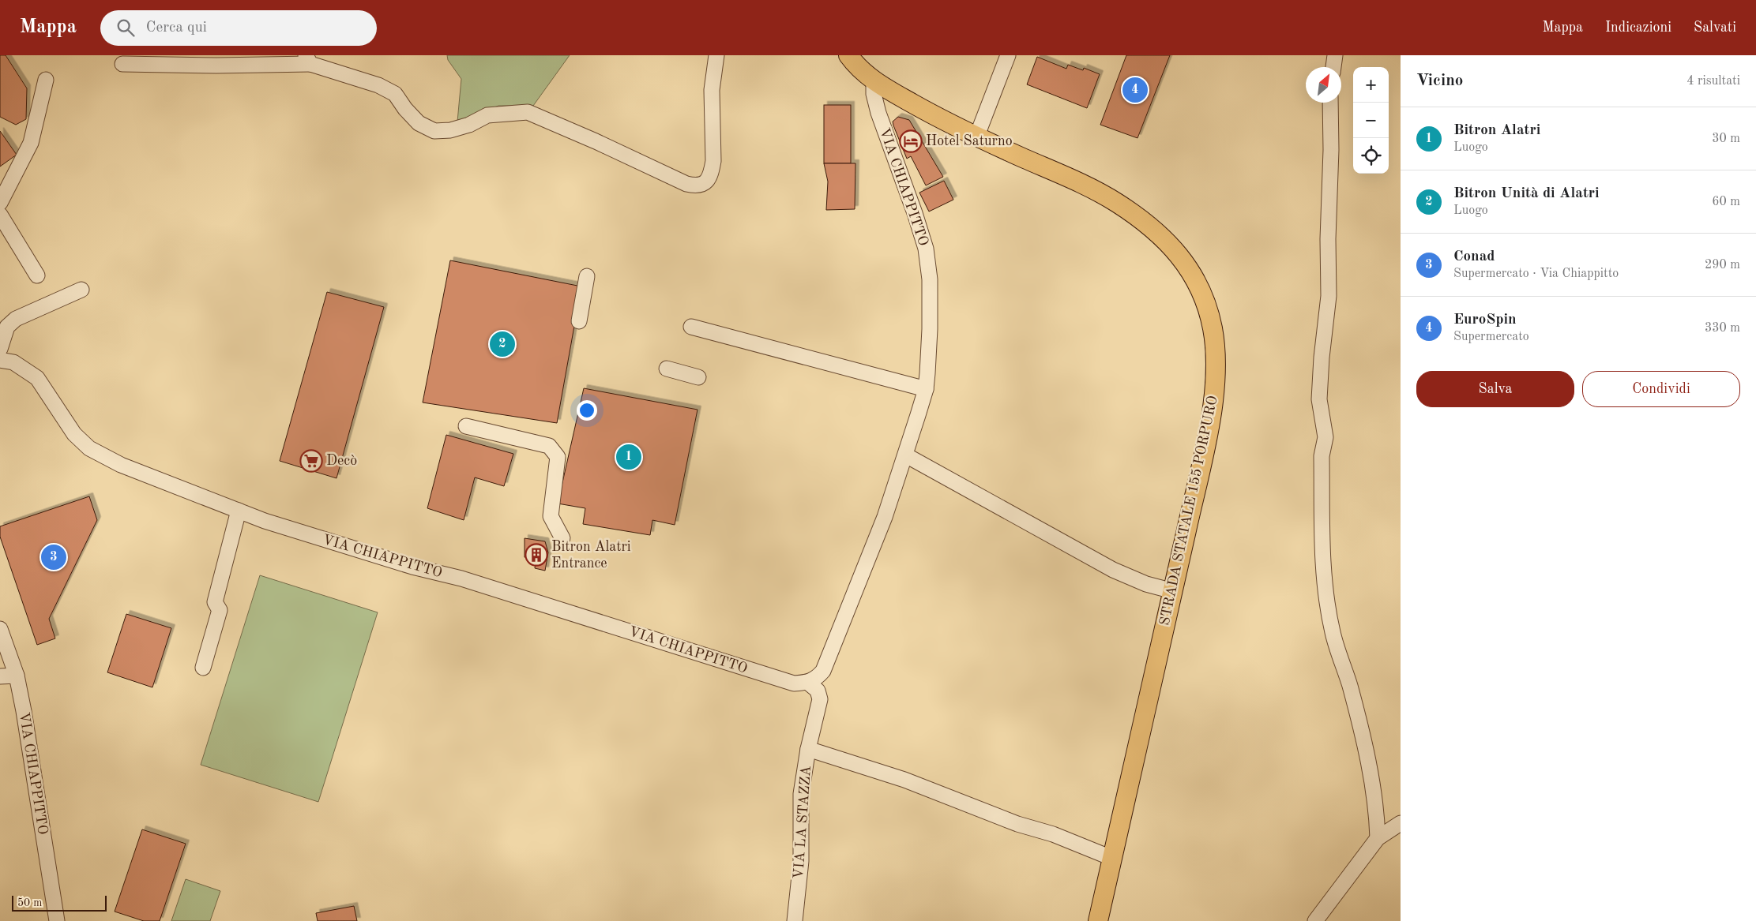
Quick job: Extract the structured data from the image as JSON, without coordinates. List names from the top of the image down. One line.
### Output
{"streets":{"main road":["STRADA STATALE 155 PORPURO"],"street":["VIA CHIAPPITTO","VIA LA STAZZA"]},"crossings":[["VIA CHIAPPITTO","STRADA STATALE 155 PORPURO"],["VIA CHIAPPITTO","VIA LA STAZZA"]],"places":{"hotel":["Hotel Saturno"],"supermarket":["Decò"],"building":["Bitron Alatri Entrance"]},"scale_bar":"50 m","north":"top right","page":{"header":"Mappa","search":"Cerca qui","nav":["Mappa","Indicazioni","Salvati"],"heading":["Vicino","4 risultati"],"map_buttons":["+","−"],"pins":["4","2","1","3"],"list":[{"mark":"1","name":"Bitron Alatri","note":"Luogo","value":"30 m"},{"mark":"2","name":"Bitron Unità di Alatri","note":"Luogo","value":"60 m"},{"mark":"3","name":"Conad","note":"Supermercato · Via Chiappitto","value":"290 m"},{"mark":"4","name":"EuroSpin","note":"Supermercato","value":"330 m"}],"buttons":["Salva","Condividi"],"scale":"50 m"}}
